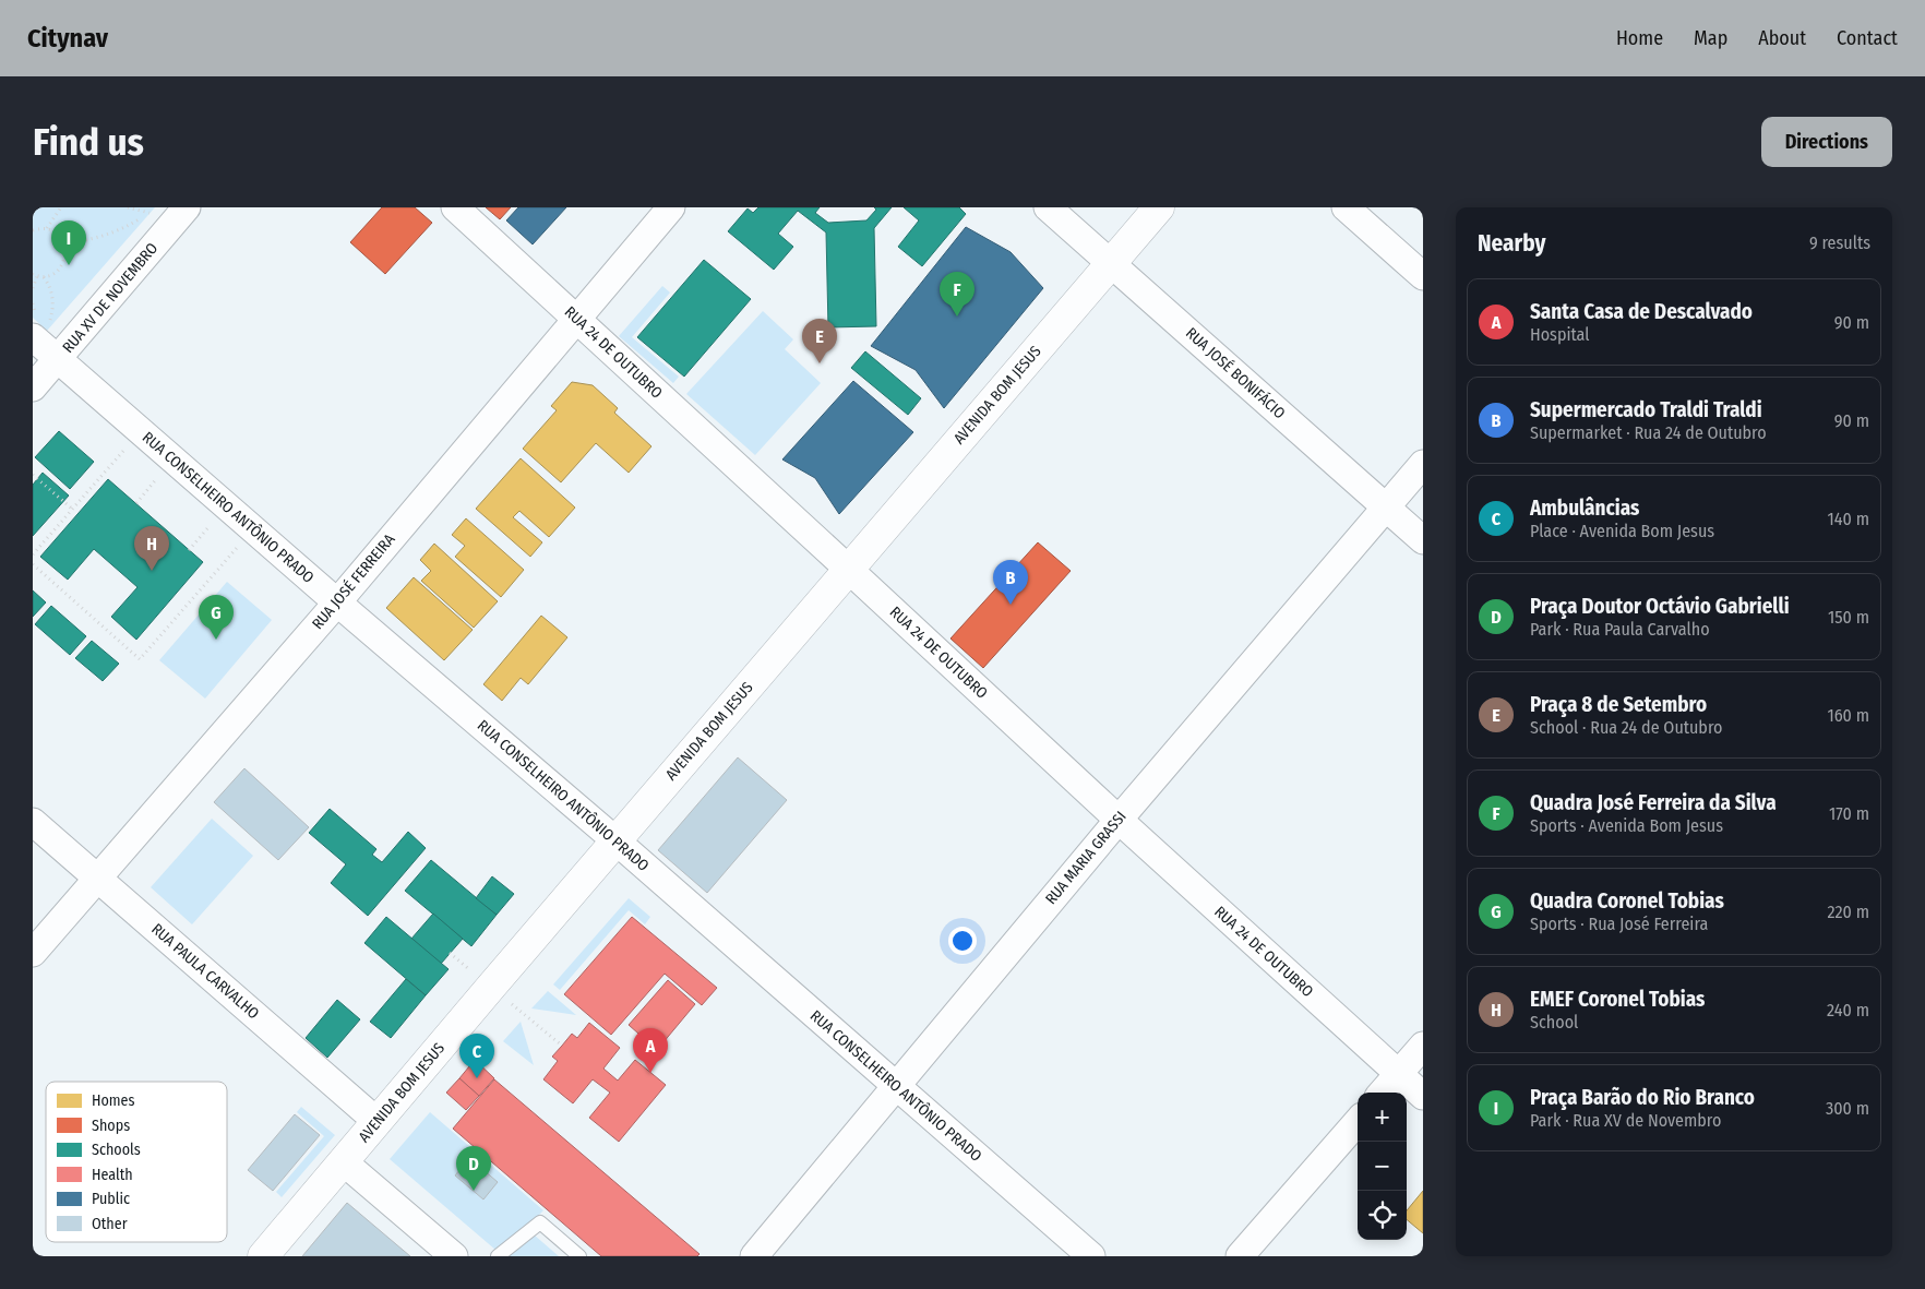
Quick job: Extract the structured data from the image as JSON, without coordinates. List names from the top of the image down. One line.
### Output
{"streets":{"street":["RUA XV DE NOVEMBRO","RUA 24 DE OUTUBRO","RUA JOSÉ BONIFÁCIO","AVENIDA BOM JESUS","RUA CONSELHEIRO ANTÔNIO PRADO","RUA JOSÉ FERREIRA","RUA MARIA GRASSI","RUA PAULA CARVALHO"]},"crossings":[["RUA XV DE NOVEMBRO","RUA CONSELHEIRO ANTÔNIO PRADO"],["RUA 24 DE OUTUBRO","AVENIDA BOM JESUS"],["RUA 24 DE OUTUBRO","RUA JOSÉ FERREIRA"],["RUA 24 DE OUTUBRO","RUA MARIA GRASSI"],["RUA JOSÉ BONIFÁCIO","AVENIDA BOM JESUS"],["RUA JOSÉ BONIFÁCIO","RUA MARIA GRASSI"],["AVENIDA BOM JESUS","RUA CONSELHEIRO ANTÔNIO PRADO"],["AVENIDA BOM JESUS","RUA PAULA CARVALHO"],["RUA CONSELHEIRO ANTÔNIO PRADO","RUA JOSÉ FERREIRA"],["RUA CONSELHEIRO ANTÔNIO PRADO","RUA MARIA GRASSI"],["RUA JOSÉ FERREIRA","RUA PAULA CARVALHO"]],"legend":["Homes","Shops","Schools","Health","Public","Other"],"page":{"header":"Citynav","nav":["Home","Map","About","Contact"],"buttons":"Directions","title":"Find us","heading":["Nearby","9 results"],"pins":["I","F","E","H","B","G","A","C","D"],"list":[{"mark":"A","name":"Santa Casa de Descalvado","note":"Hospital","value":"90 m"},{"mark":"B","name":"Supermercado Traldi Traldi","note":"Supermarket · Rua 24 de Outubro","value":"90 m"},{"mark":"C","name":"Ambulâncias","note":"Place · Avenida Bom Jesus","value":"140 m"},{"mark":"D","name":"Praça Doutor Octávio Gabrielli","note":"Park · Rua Paula Carvalho","value":"150 m"},{"mark":"E","name":"Praça 8 de Setembro","note":"School · Rua 24 de Outubro","value":"160 m"},{"mark":"F","name":"Quadra José Ferreira da Silva","note":"Sports · Avenida Bom Jesus","value":"170 m"},{"mark":"G","name":"Quadra Coronel Tobias","note":"Sports · Rua José Ferreira","value":"220 m"},{"mark":"H","name":"EMEF Coronel Tobias","note":"School","value":"240 m"},{"mark":"I","name":"Praça Barão do Rio Branco","note":"Park · Rua XV de Novembro","value":"300 m"}],"map_buttons":["+","−"]}}
